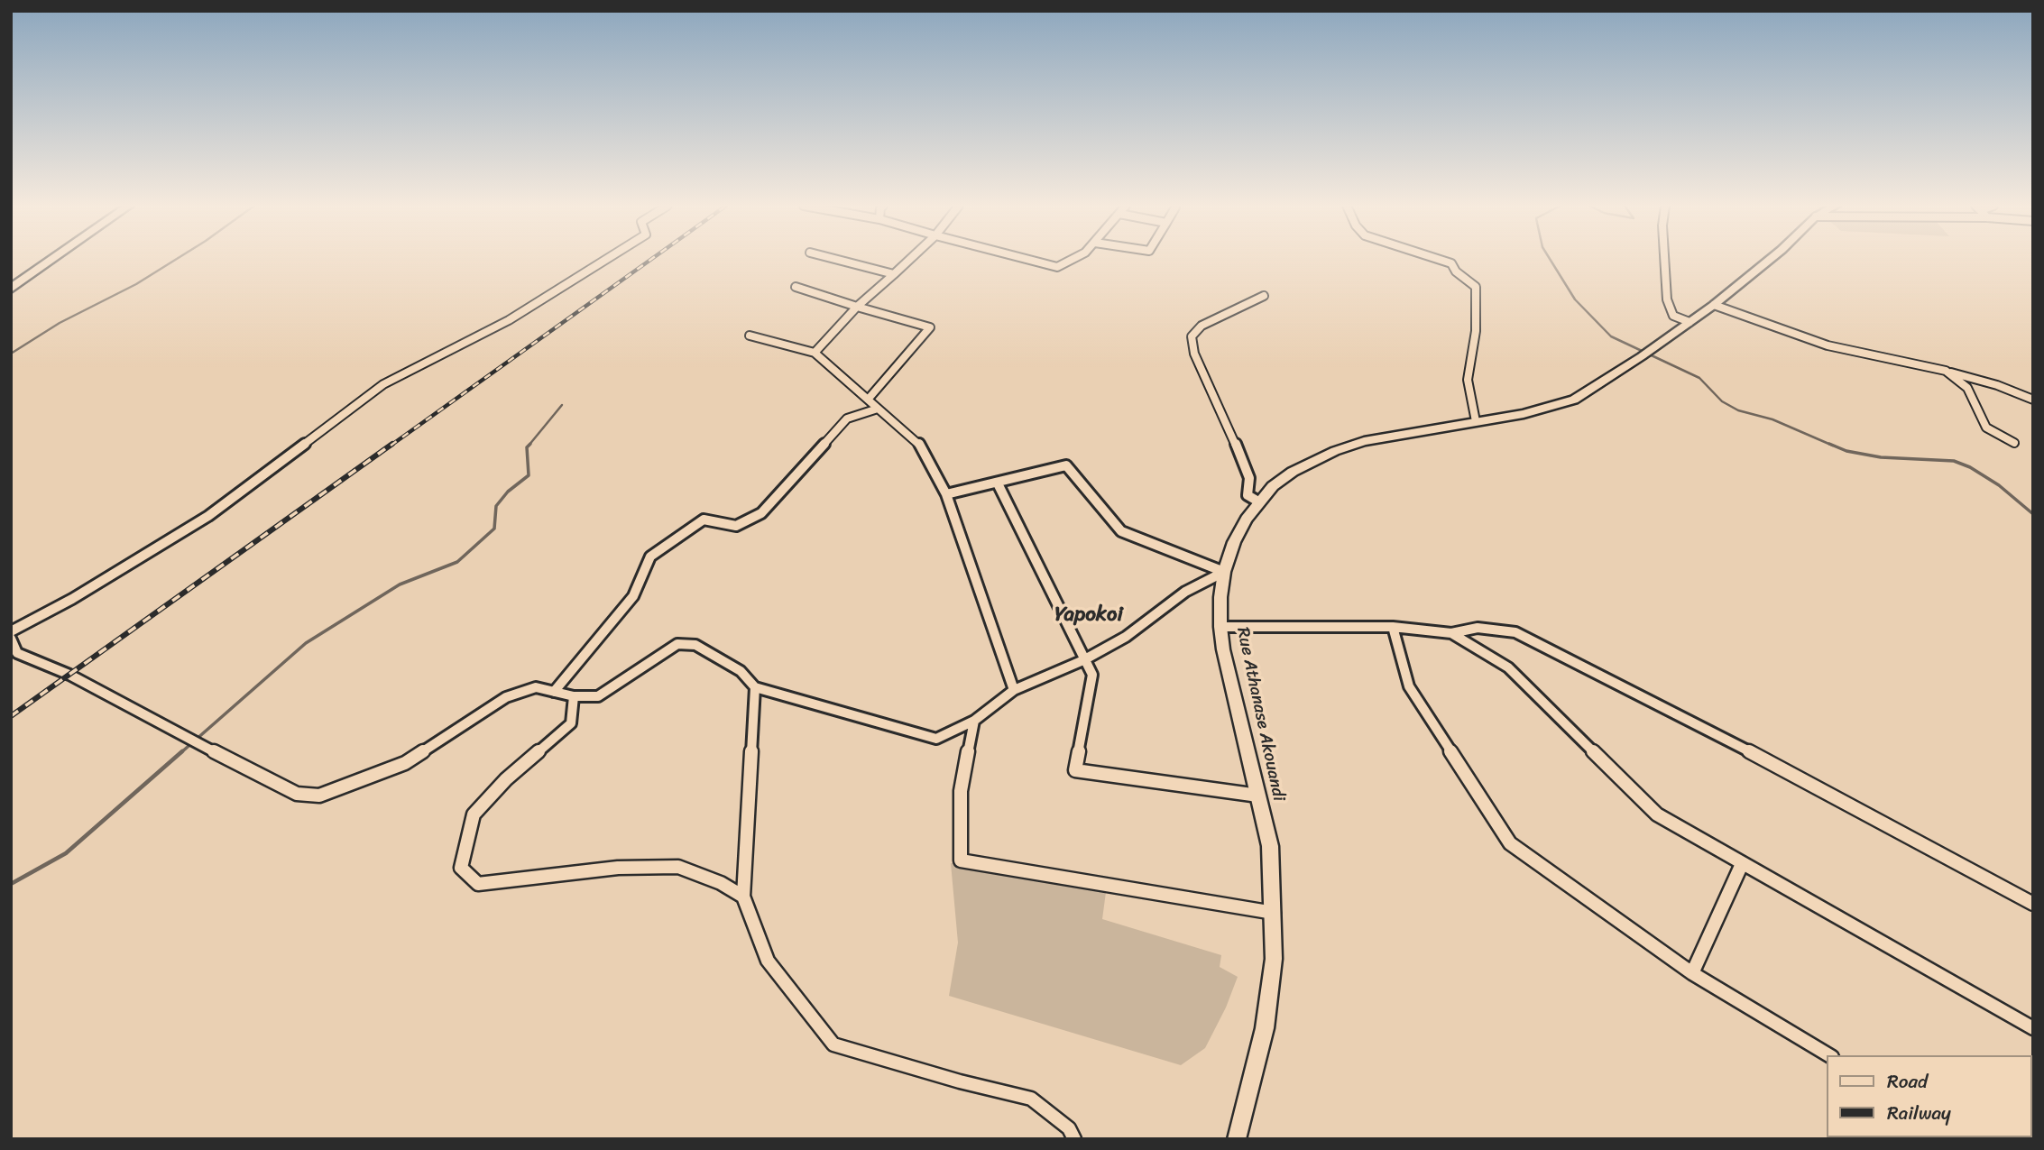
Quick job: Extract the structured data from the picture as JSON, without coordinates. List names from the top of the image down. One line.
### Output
{"streets":{"street":["Rue Athanase Akouandi"]},"districts":["Yapokoi"],"legend":["Road","Railway"]}
